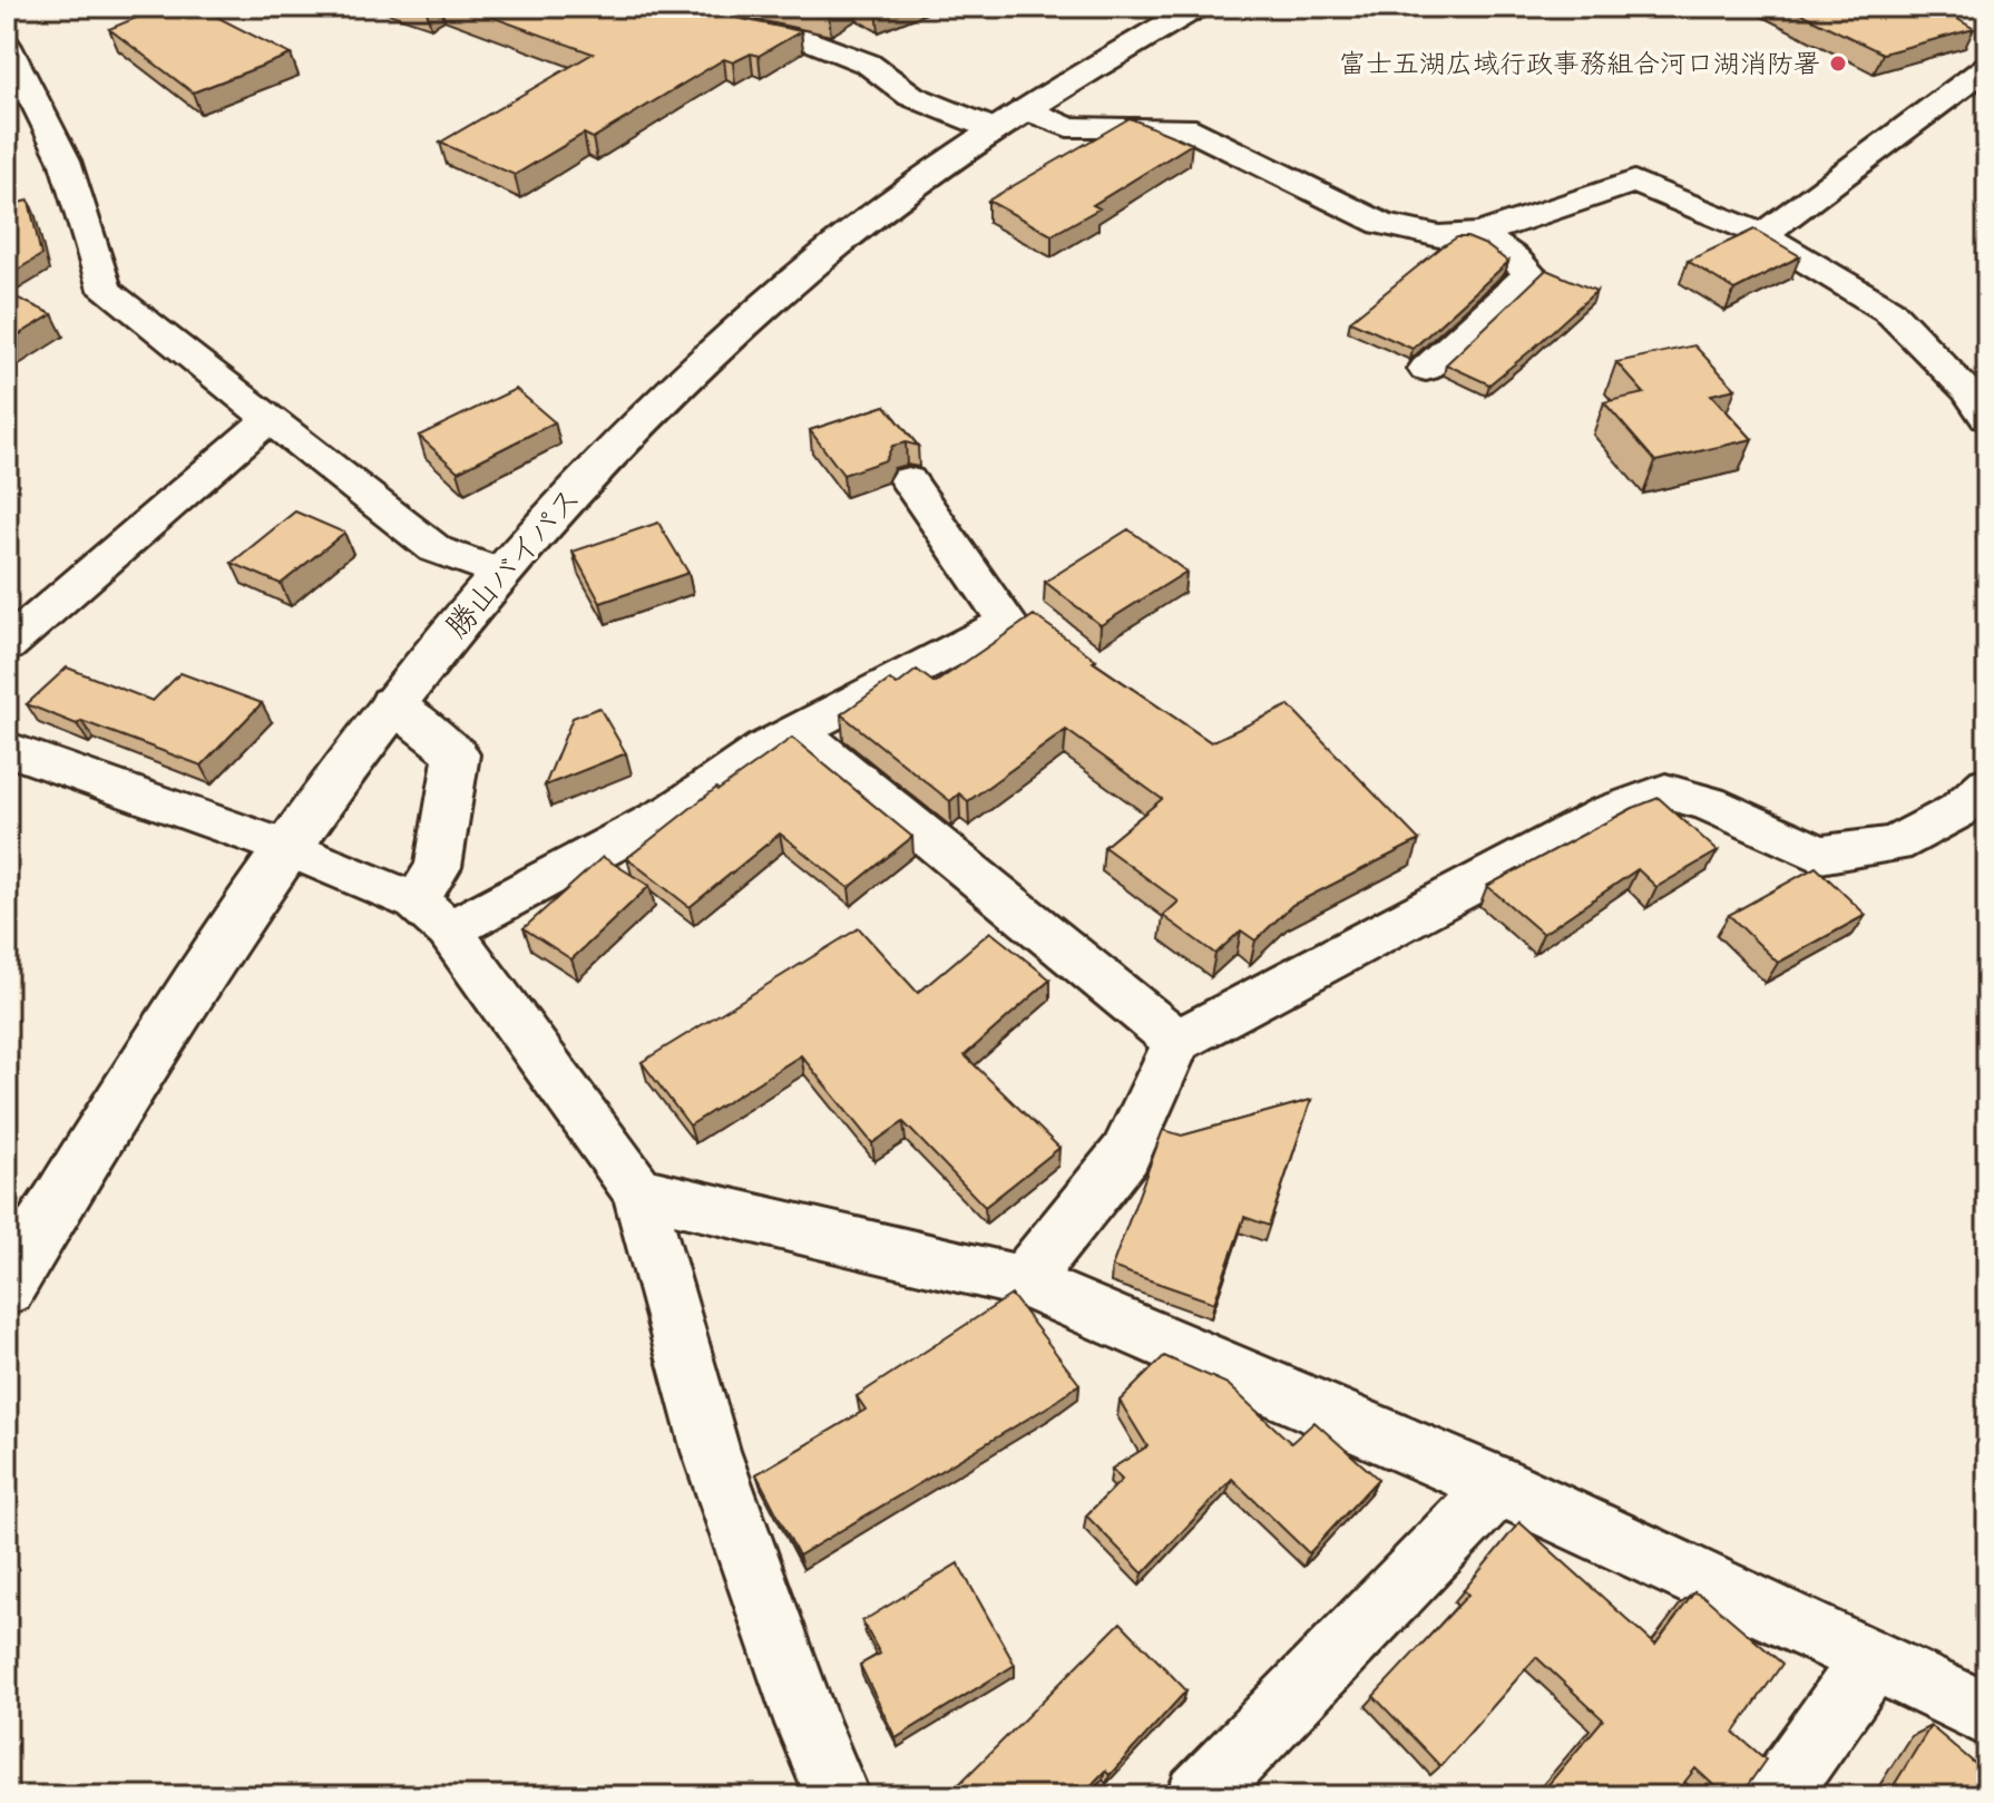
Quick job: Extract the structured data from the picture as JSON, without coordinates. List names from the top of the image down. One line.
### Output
{"streets":{"main road":["勝山バイパス"]},"places":["富士五湖広域行政事務組合河口湖消防署"]}
